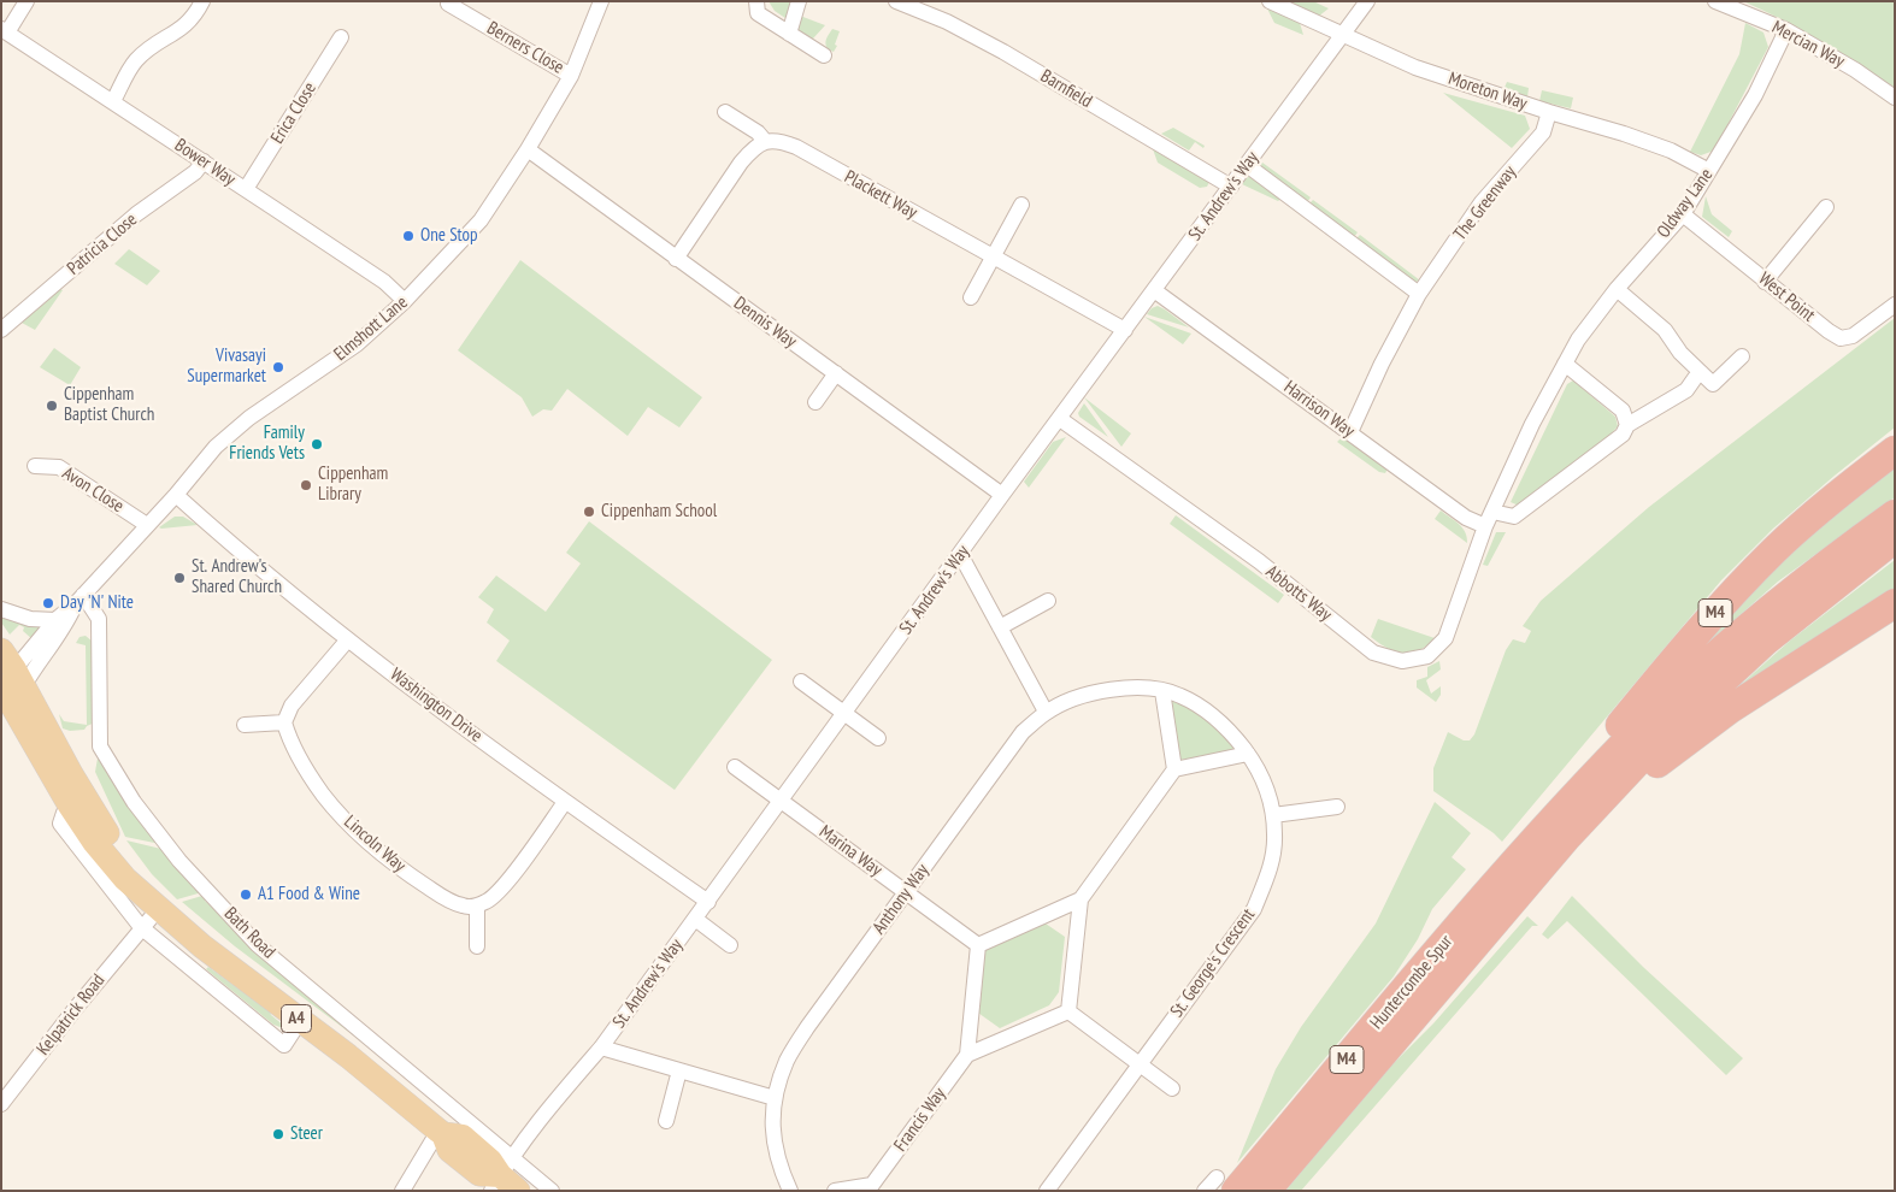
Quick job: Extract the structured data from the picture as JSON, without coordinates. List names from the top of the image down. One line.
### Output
{"streets":{"highway":["M4","Huntercombe Spur"],"main road":["Bath Road","A4"],"street":["Mercian Way","Berners Close","Barnfield","Moreton Way","Erica Close","Bower Way","Plackett Way","St. Andrew's Way","The Greenway","Oldway Lane","Patricia Close","West Point","Dennis Way","Elmshott Lane","Harrison Way","Avon Close","Abbotts Way","Washington Drive","Lincoln Way","Marina Way","Anthony Way","St. George's Crescent","Kelpatrick Road","Francis Way"]},"crossings":[["Mercian Way","Oldway Lane"],["Berners Close","Elmshott Lane"],["Barnfield","St. Andrew's Way"],["Moreton Way","St. Andrew's Way"],["Moreton Way","The Greenway"],["Moreton Way","Oldway Lane"],["Erica Close","Bower Way"],["Bower Way","Patricia Close"],["Bower Way","Elmshott Lane"],["Plackett Way","St. Andrew's Way"],["St. Andrew's Way","Dennis Way"],["St. Andrew's Way","Harrison Way"],["St. Andrew's Way","Abbotts Way"],["St. Andrew's Way","Washington Drive"],["St. Andrew's Way","Marina Way"],["St. Andrew's Way","Bath Road"],["The Greenway","Harrison Way"],["Oldway Lane","West Point"],["Oldway Lane","Harrison Way"],["Oldway Lane","Abbotts Way"],["Dennis Way","Elmshott Lane"],["Elmshott Lane","Avon Close"],["Elmshott Lane","Washington Drive"],["Elmshott Lane","Bath Road"],["Harrison Way","Abbotts Way"],["M4","Huntercombe Spur"],["Marina Way","Anthony Way"],["Anthony Way","St. George's Crescent"],["Bath Road","Kelpatrick Road"]],"places":["One Stop","Vivasayi Supermarket","Cippenham Baptist Church","Family Friends Vets","Cippenham Library","Cippenham School","St. Andrew's Shared Church","Day 'N' Nite","A1 Food & Wine","Steer"]}
